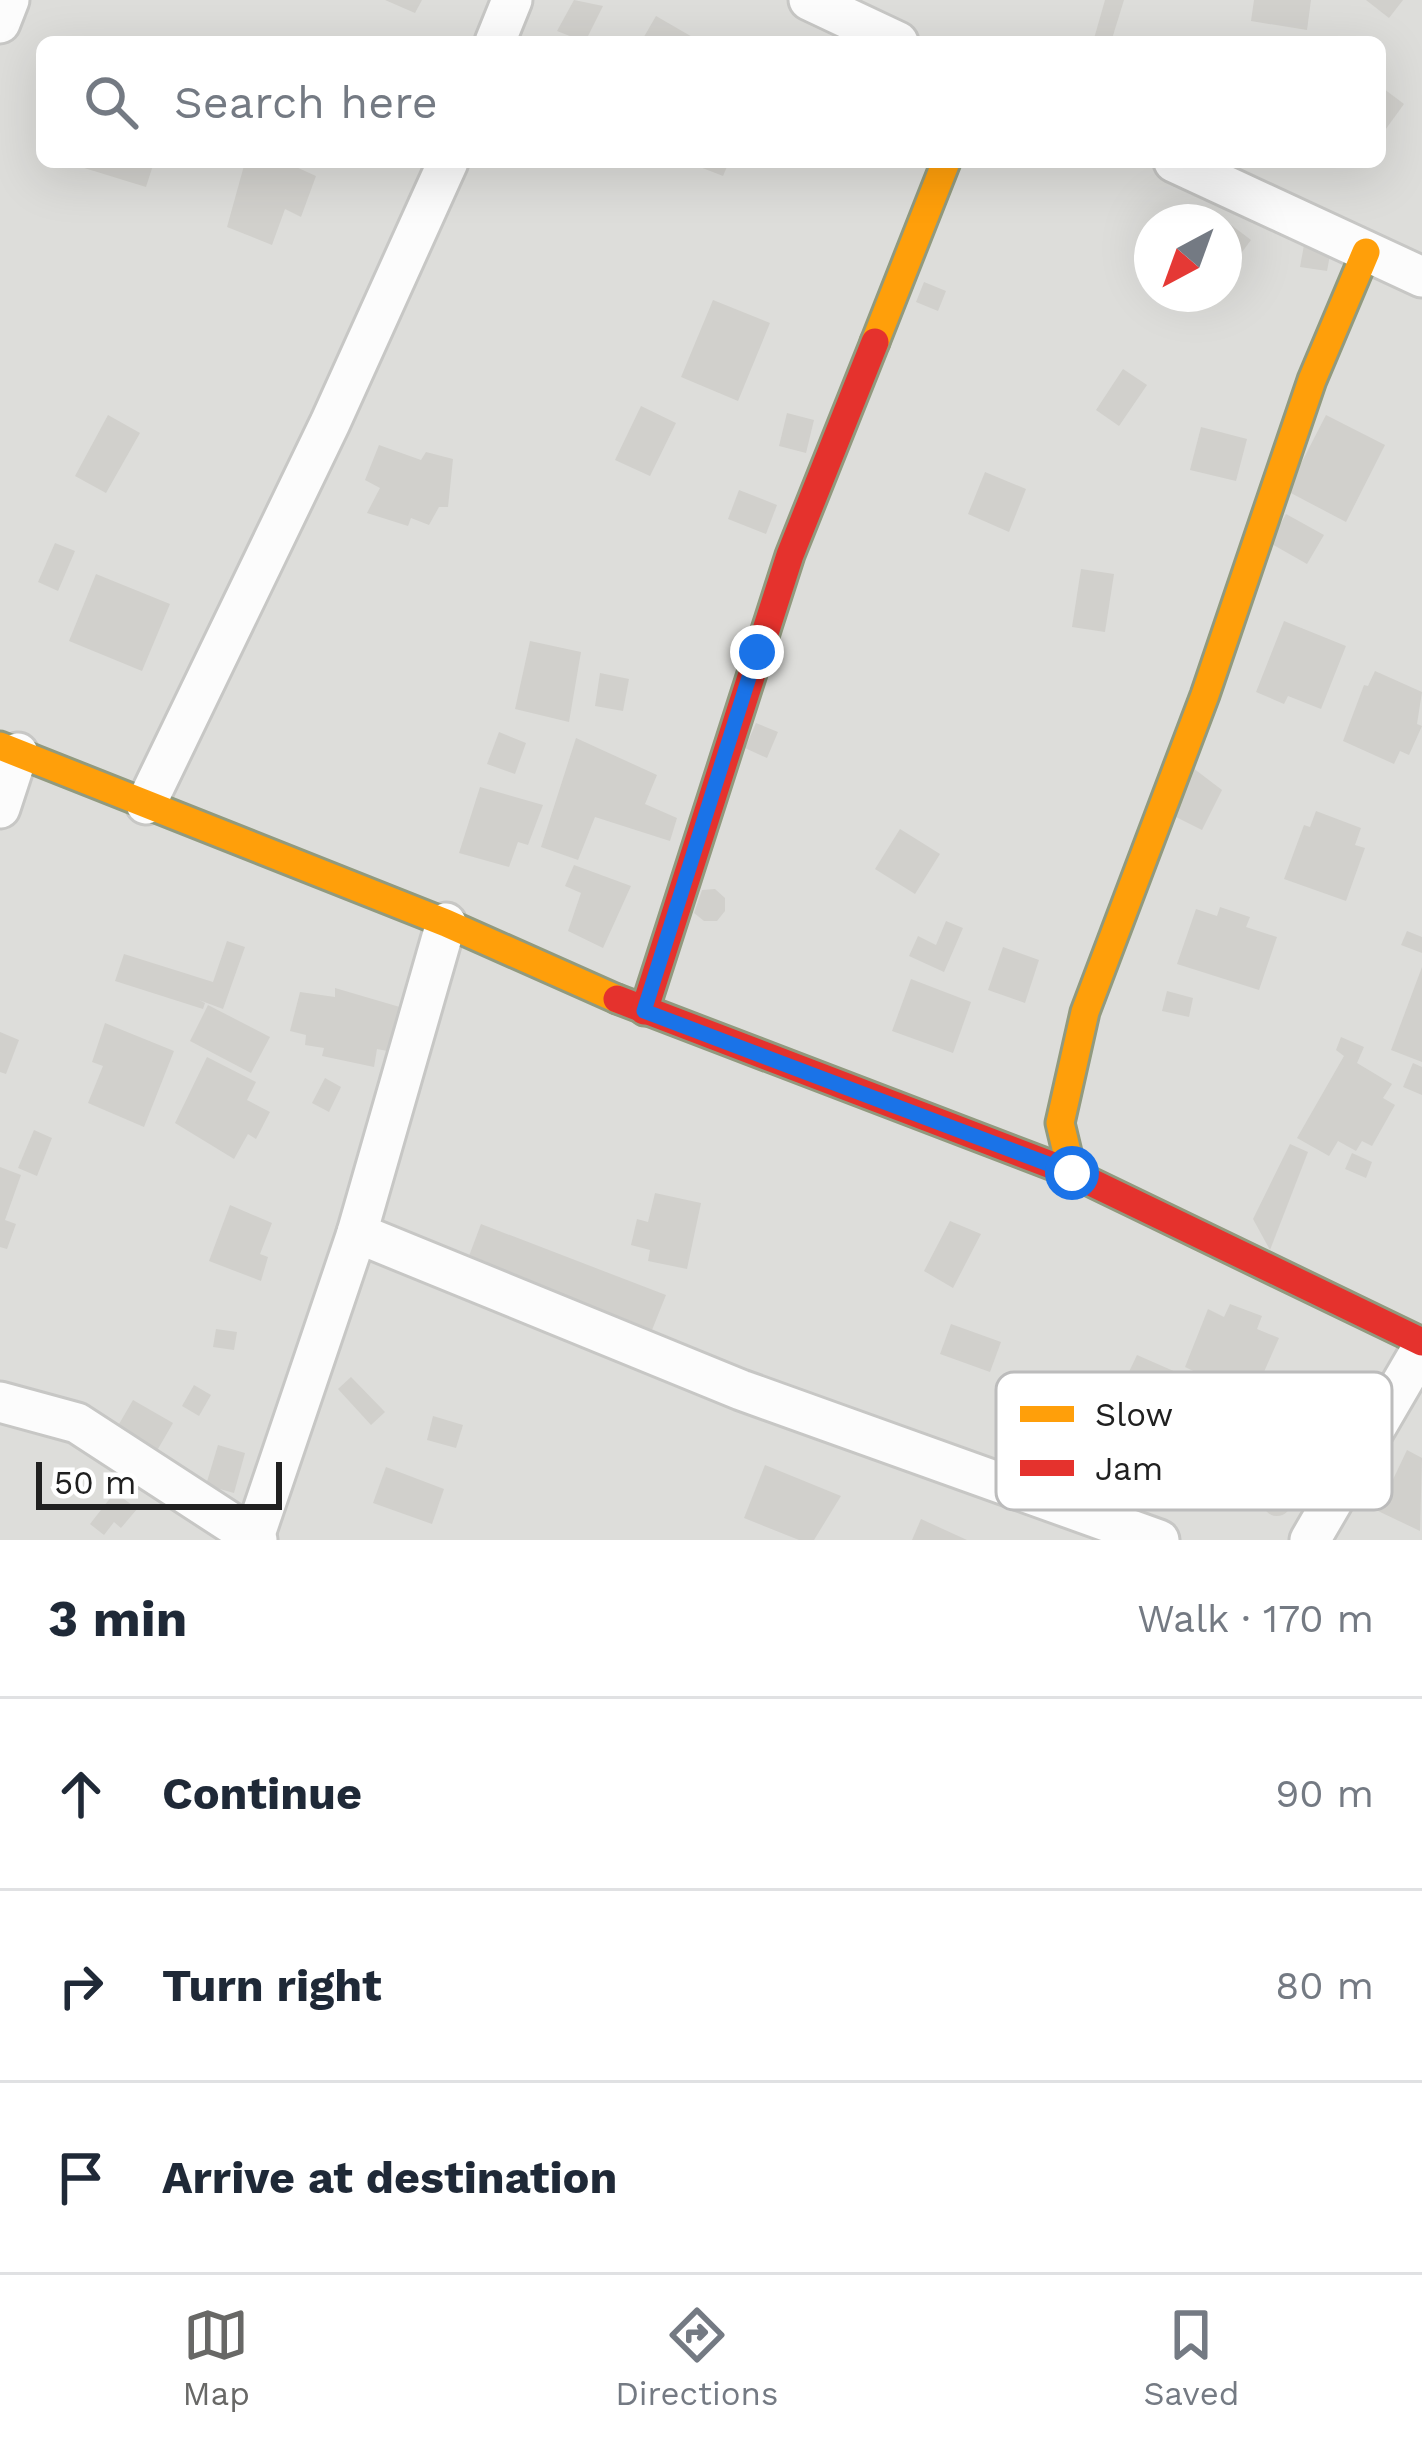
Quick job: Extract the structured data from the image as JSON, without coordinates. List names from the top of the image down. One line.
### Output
{"legend":["Slow","Jam"],"scale_bar":"50 m","north":"bottom left","page":{"search":"Search here","scale":"50 m","heading":["3 min","Walk · 170 m"],"list":[["Continue","90 m"],["Turn right","80 m"],"Arrive at destination"],"nav":["Map","Directions","Saved"]}}
